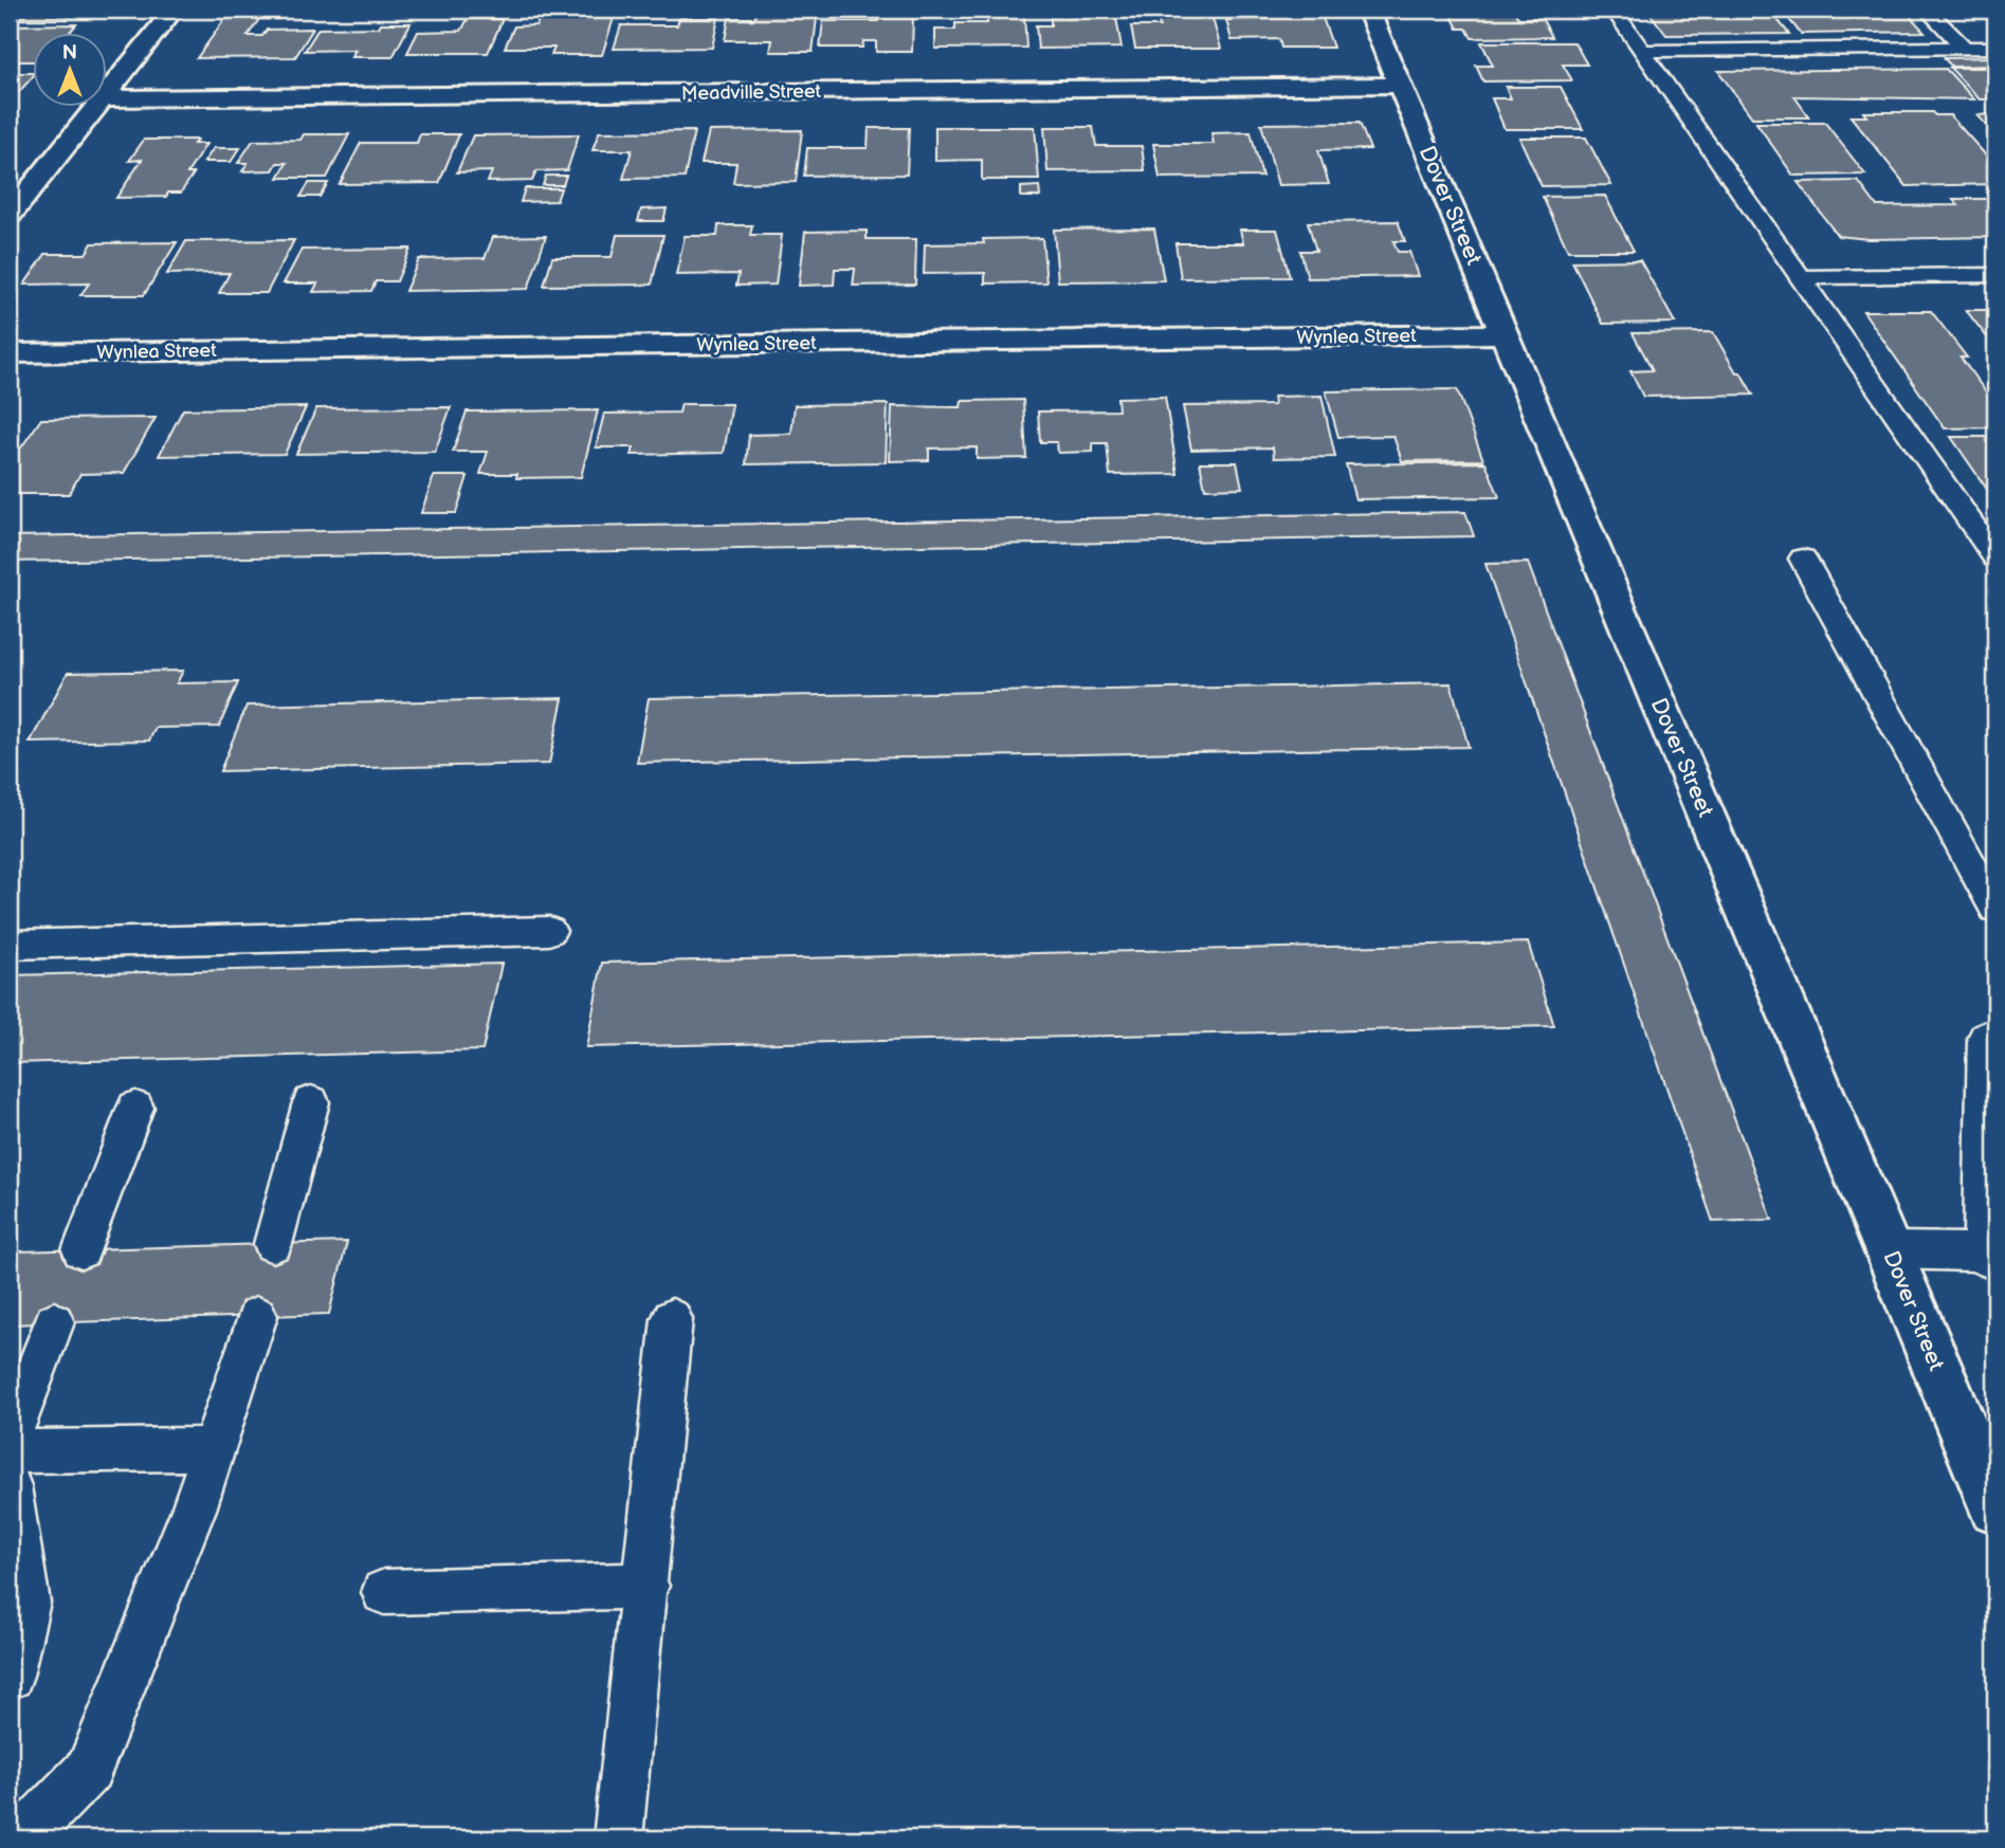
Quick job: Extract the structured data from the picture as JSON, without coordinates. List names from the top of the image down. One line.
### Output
{"streets":{"street":["Meadville Street","Dover Street","Wynlea Street"]},"crossings":[["Meadville Street","Dover Street"],["Dover Street","Wynlea Street"]],"north":"top"}
